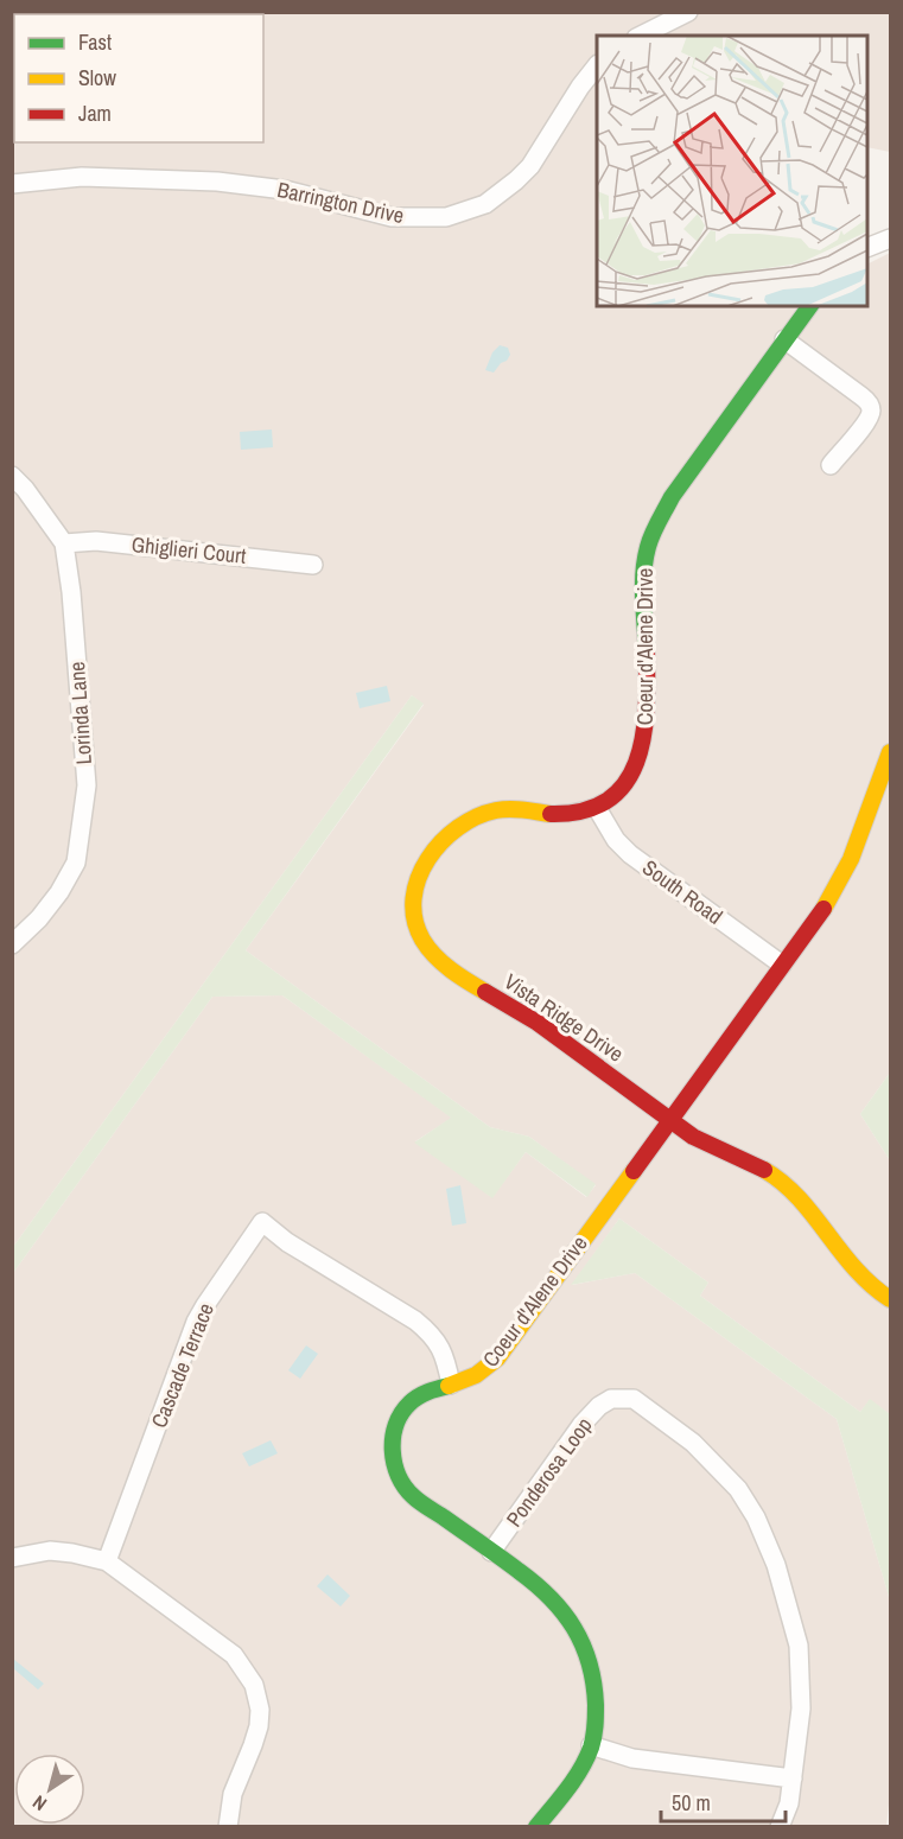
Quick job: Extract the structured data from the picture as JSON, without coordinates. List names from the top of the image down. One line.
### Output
{"streets":{"street":["Barrington Drive","Ghiglieri Court","Coeur d'Alene Drive","Lorinda Lane","South Road","Vista Ridge Drive","Cascade Terrace","Ponderosa Loop"]},"crossings":[["Ghiglieri Court","Lorinda Lane"],["Coeur d'Alene Drive","South Road"],["Coeur d'Alene Drive","Vista Ridge Drive"],["Coeur d'Alene Drive","Cascade Terrace"],["Coeur d'Alene Drive","Ponderosa Loop"],["South Road","Vista Ridge Drive"]],"legend":["Fast","Slow","Jam"],"scale_bar":"50 m","north":"bottom left"}
